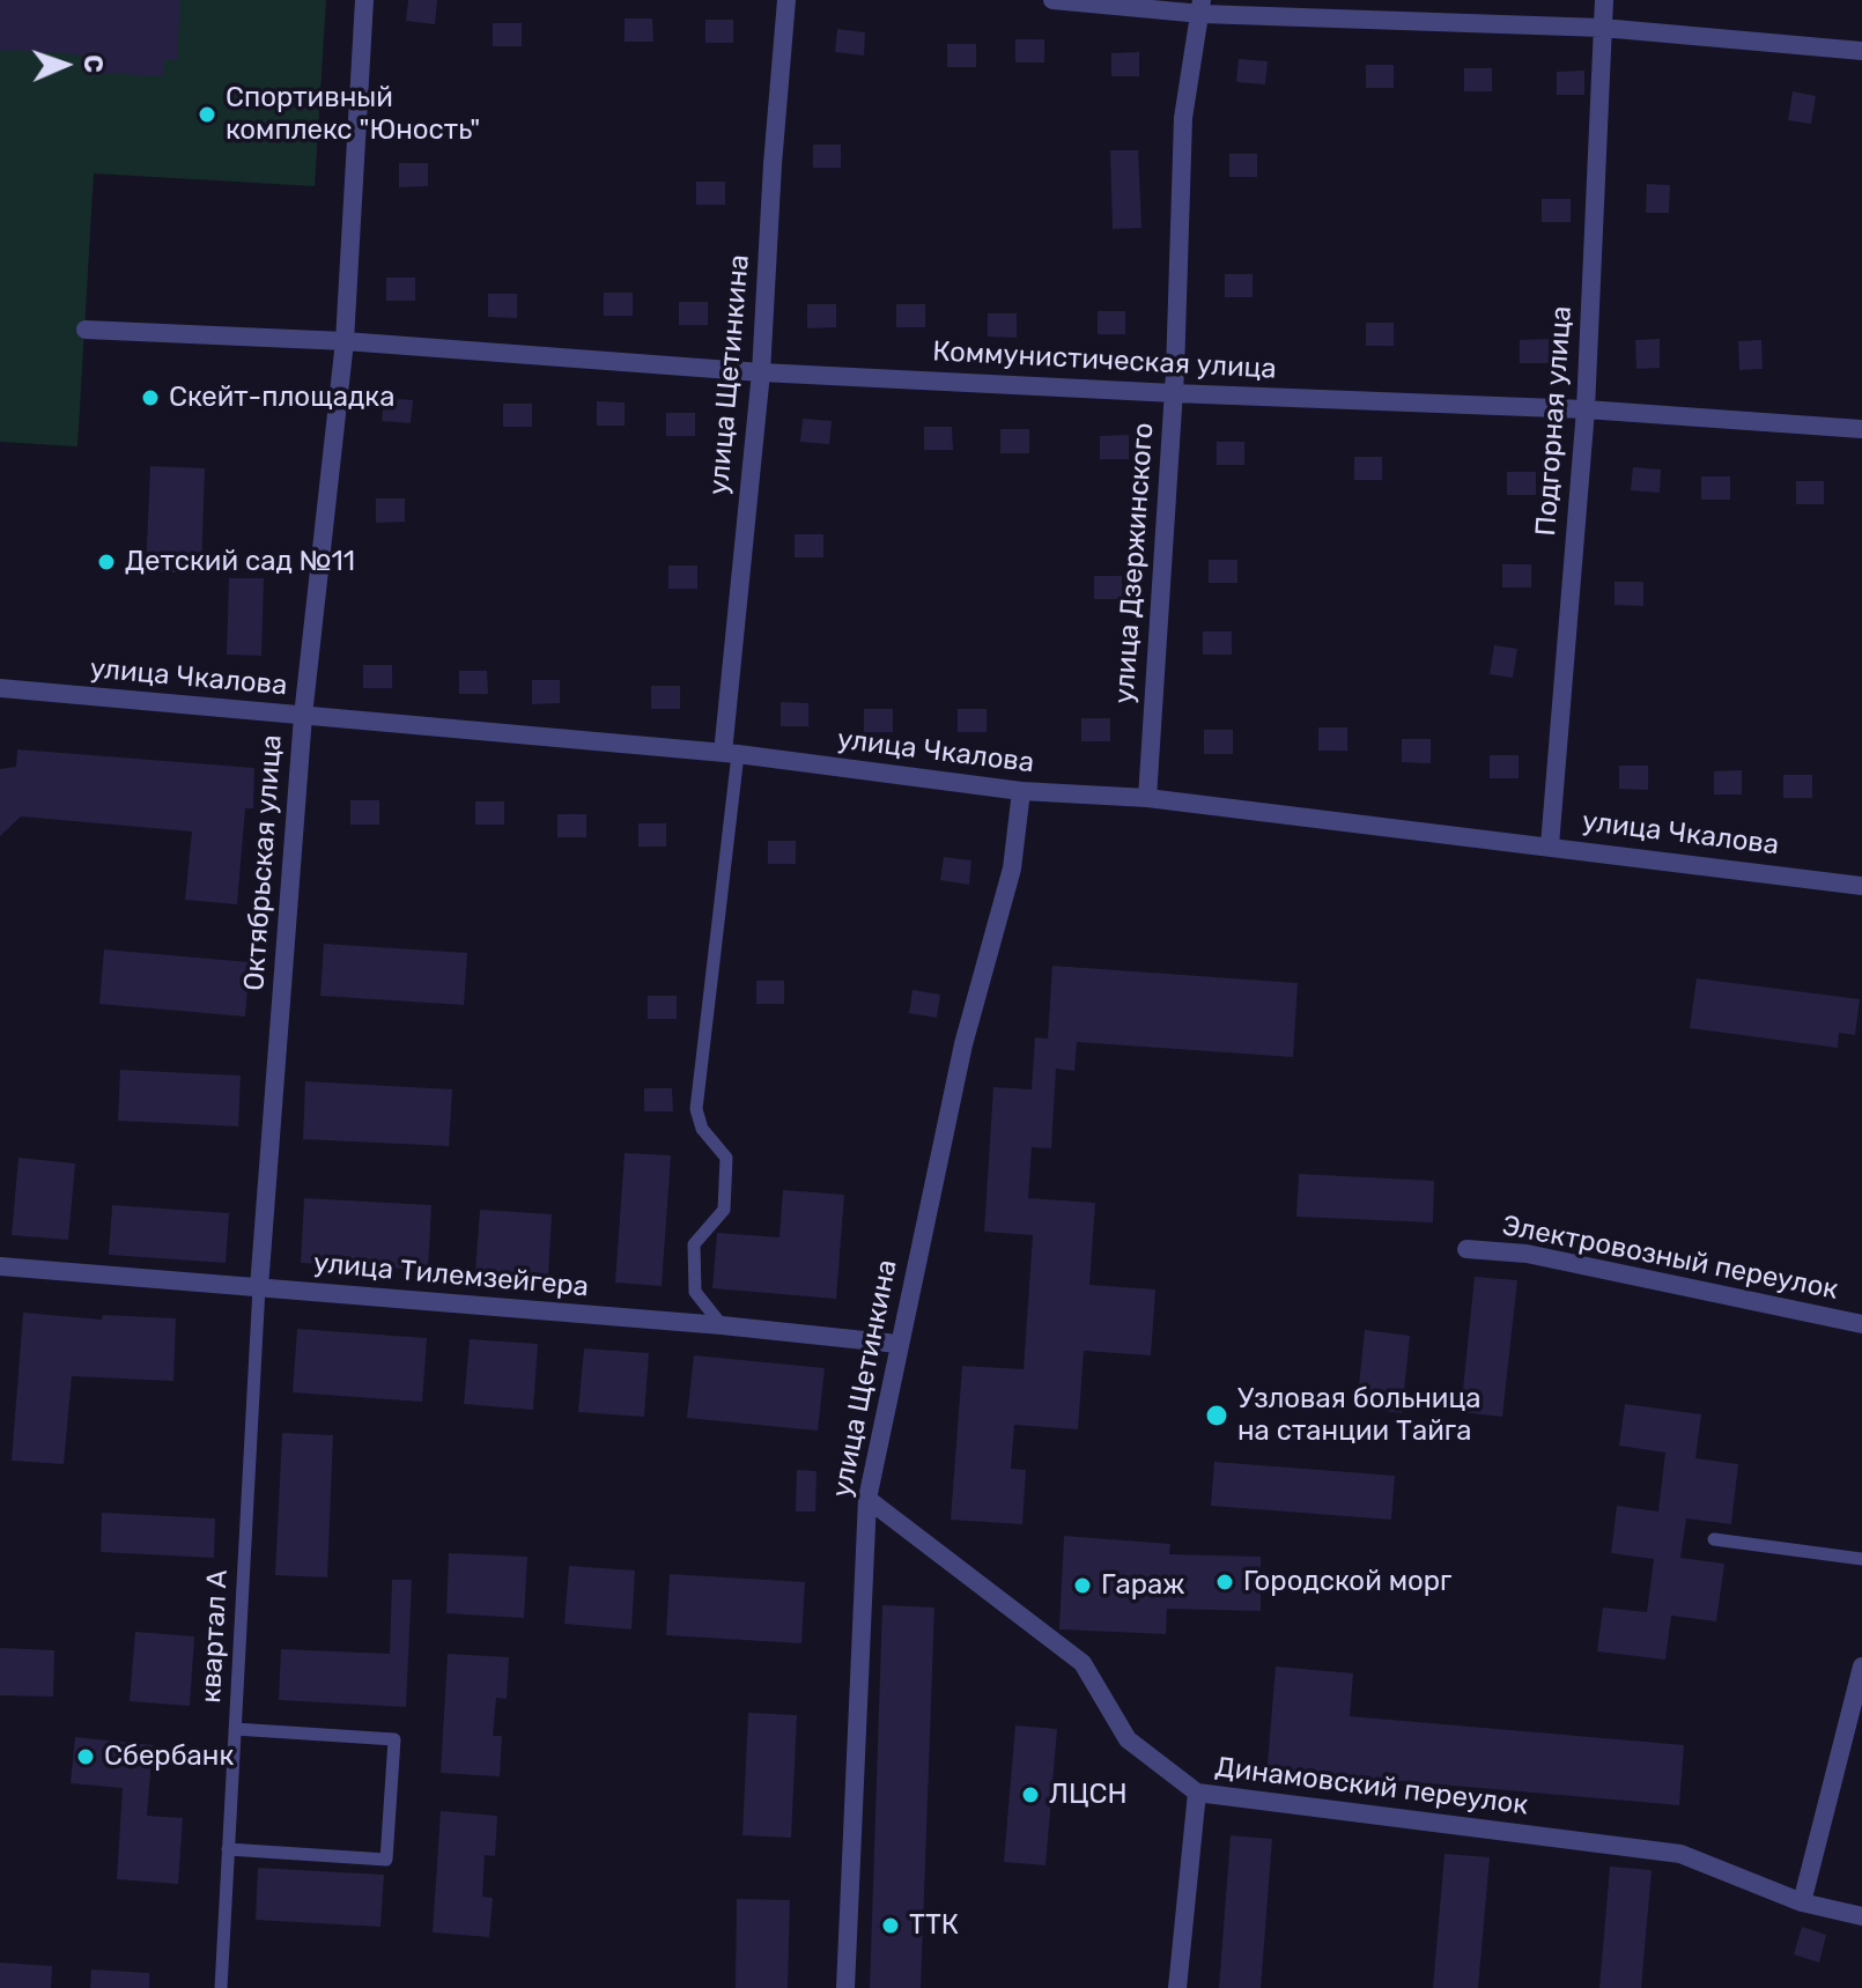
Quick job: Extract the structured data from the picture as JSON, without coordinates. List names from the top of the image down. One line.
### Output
{"streets":{"street":["Коммунистическая улица","улица Щетинкина","Подгорная улица","улица Дзержинского","улица Чкалова","Октябрьская улица","Электровозный переулок","улица Тилемзейгера","Динамовский переулок"],"lane":["квартал А"]},"crossings":[["Коммунистическая улица","улица Щетинкина"],["Коммунистическая улица","Подгорная улица"],["Коммунистическая улица","улица Дзержинского"],["Коммунистическая улица","Октябрьская улица"],["улица Щетинкина","улица Чкалова"],["улица Щетинкина","улица Тилемзейгера"],["улица Щетинкина","Динамовский переулок"],["Подгорная улица","улица Чкалова"],["улица Дзержинского","улица Чкалова"],["улица Чкалова","Октябрьская улица"],["Октябрьская улица","улица Тилемзейгера"],["Октябрьская улица","квартал А"],["улица Тилемзейгера","квартал А"]],"places":["Спортивный комплекс \"Юность\"","Скейт-площадка","Детский сад №11","Узловая больница на станции Тайга","Городской морг","Гараж","Сбербанк","ЛЦСН","ТТК"],"north":"right"}
